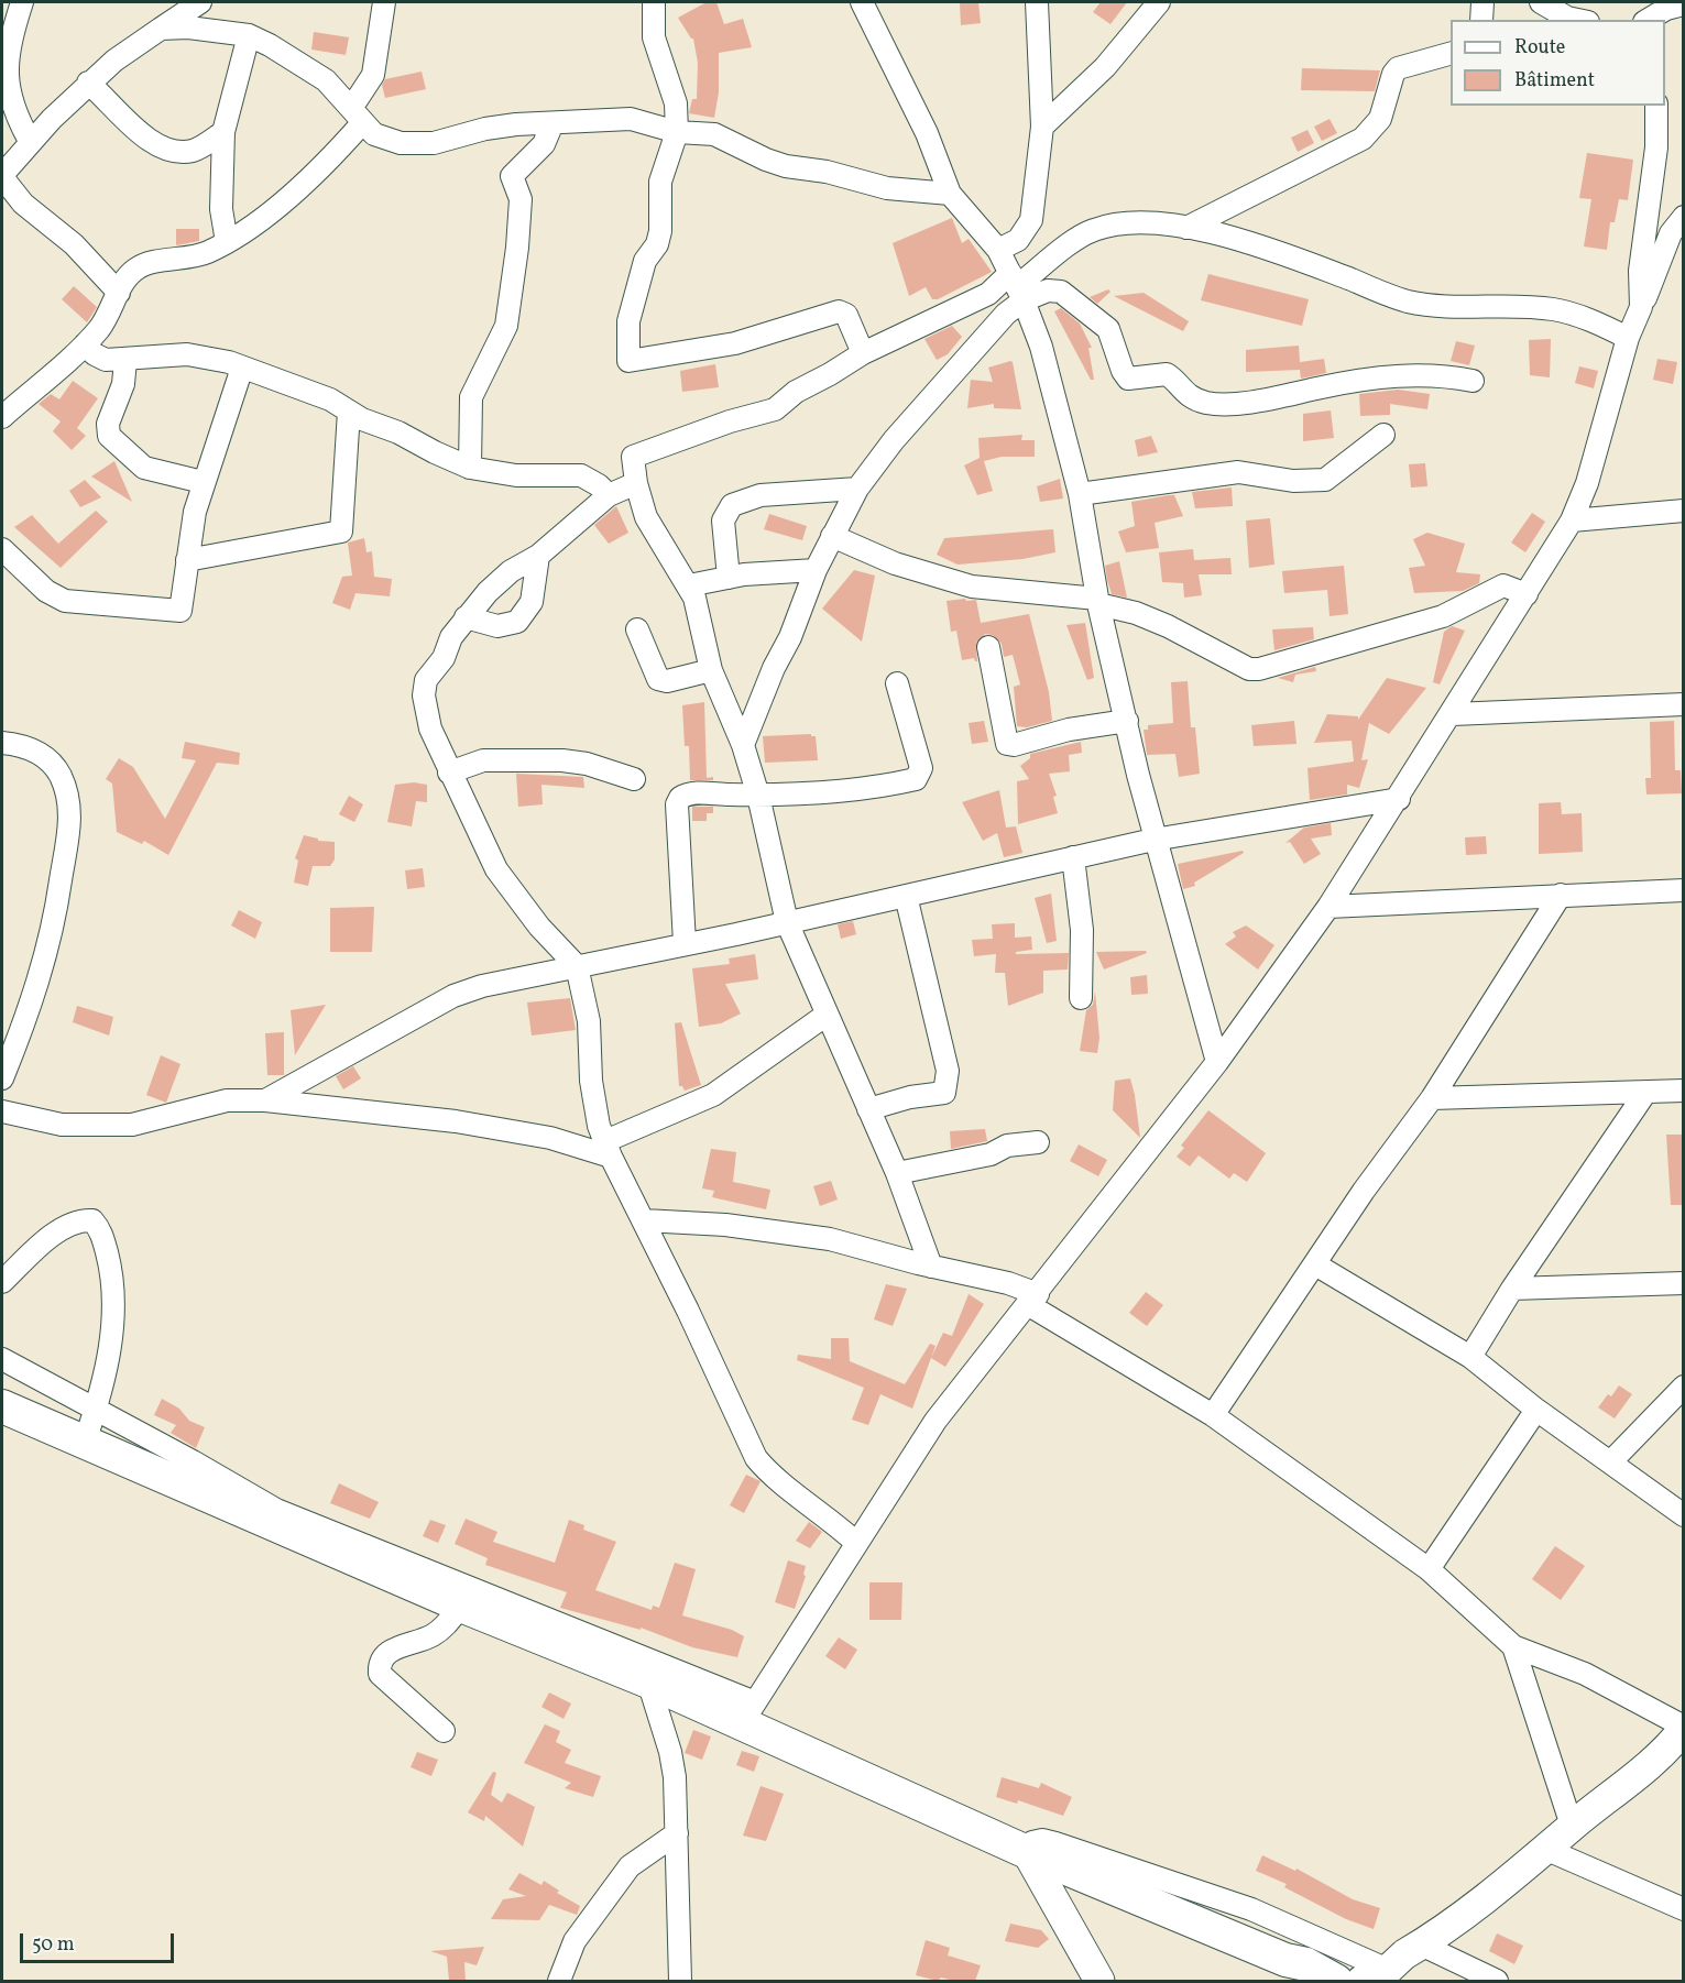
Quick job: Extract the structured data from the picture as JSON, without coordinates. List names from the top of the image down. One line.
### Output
{"legend":["Route","Bâtiment"],"scale_bar":"50 m"}
